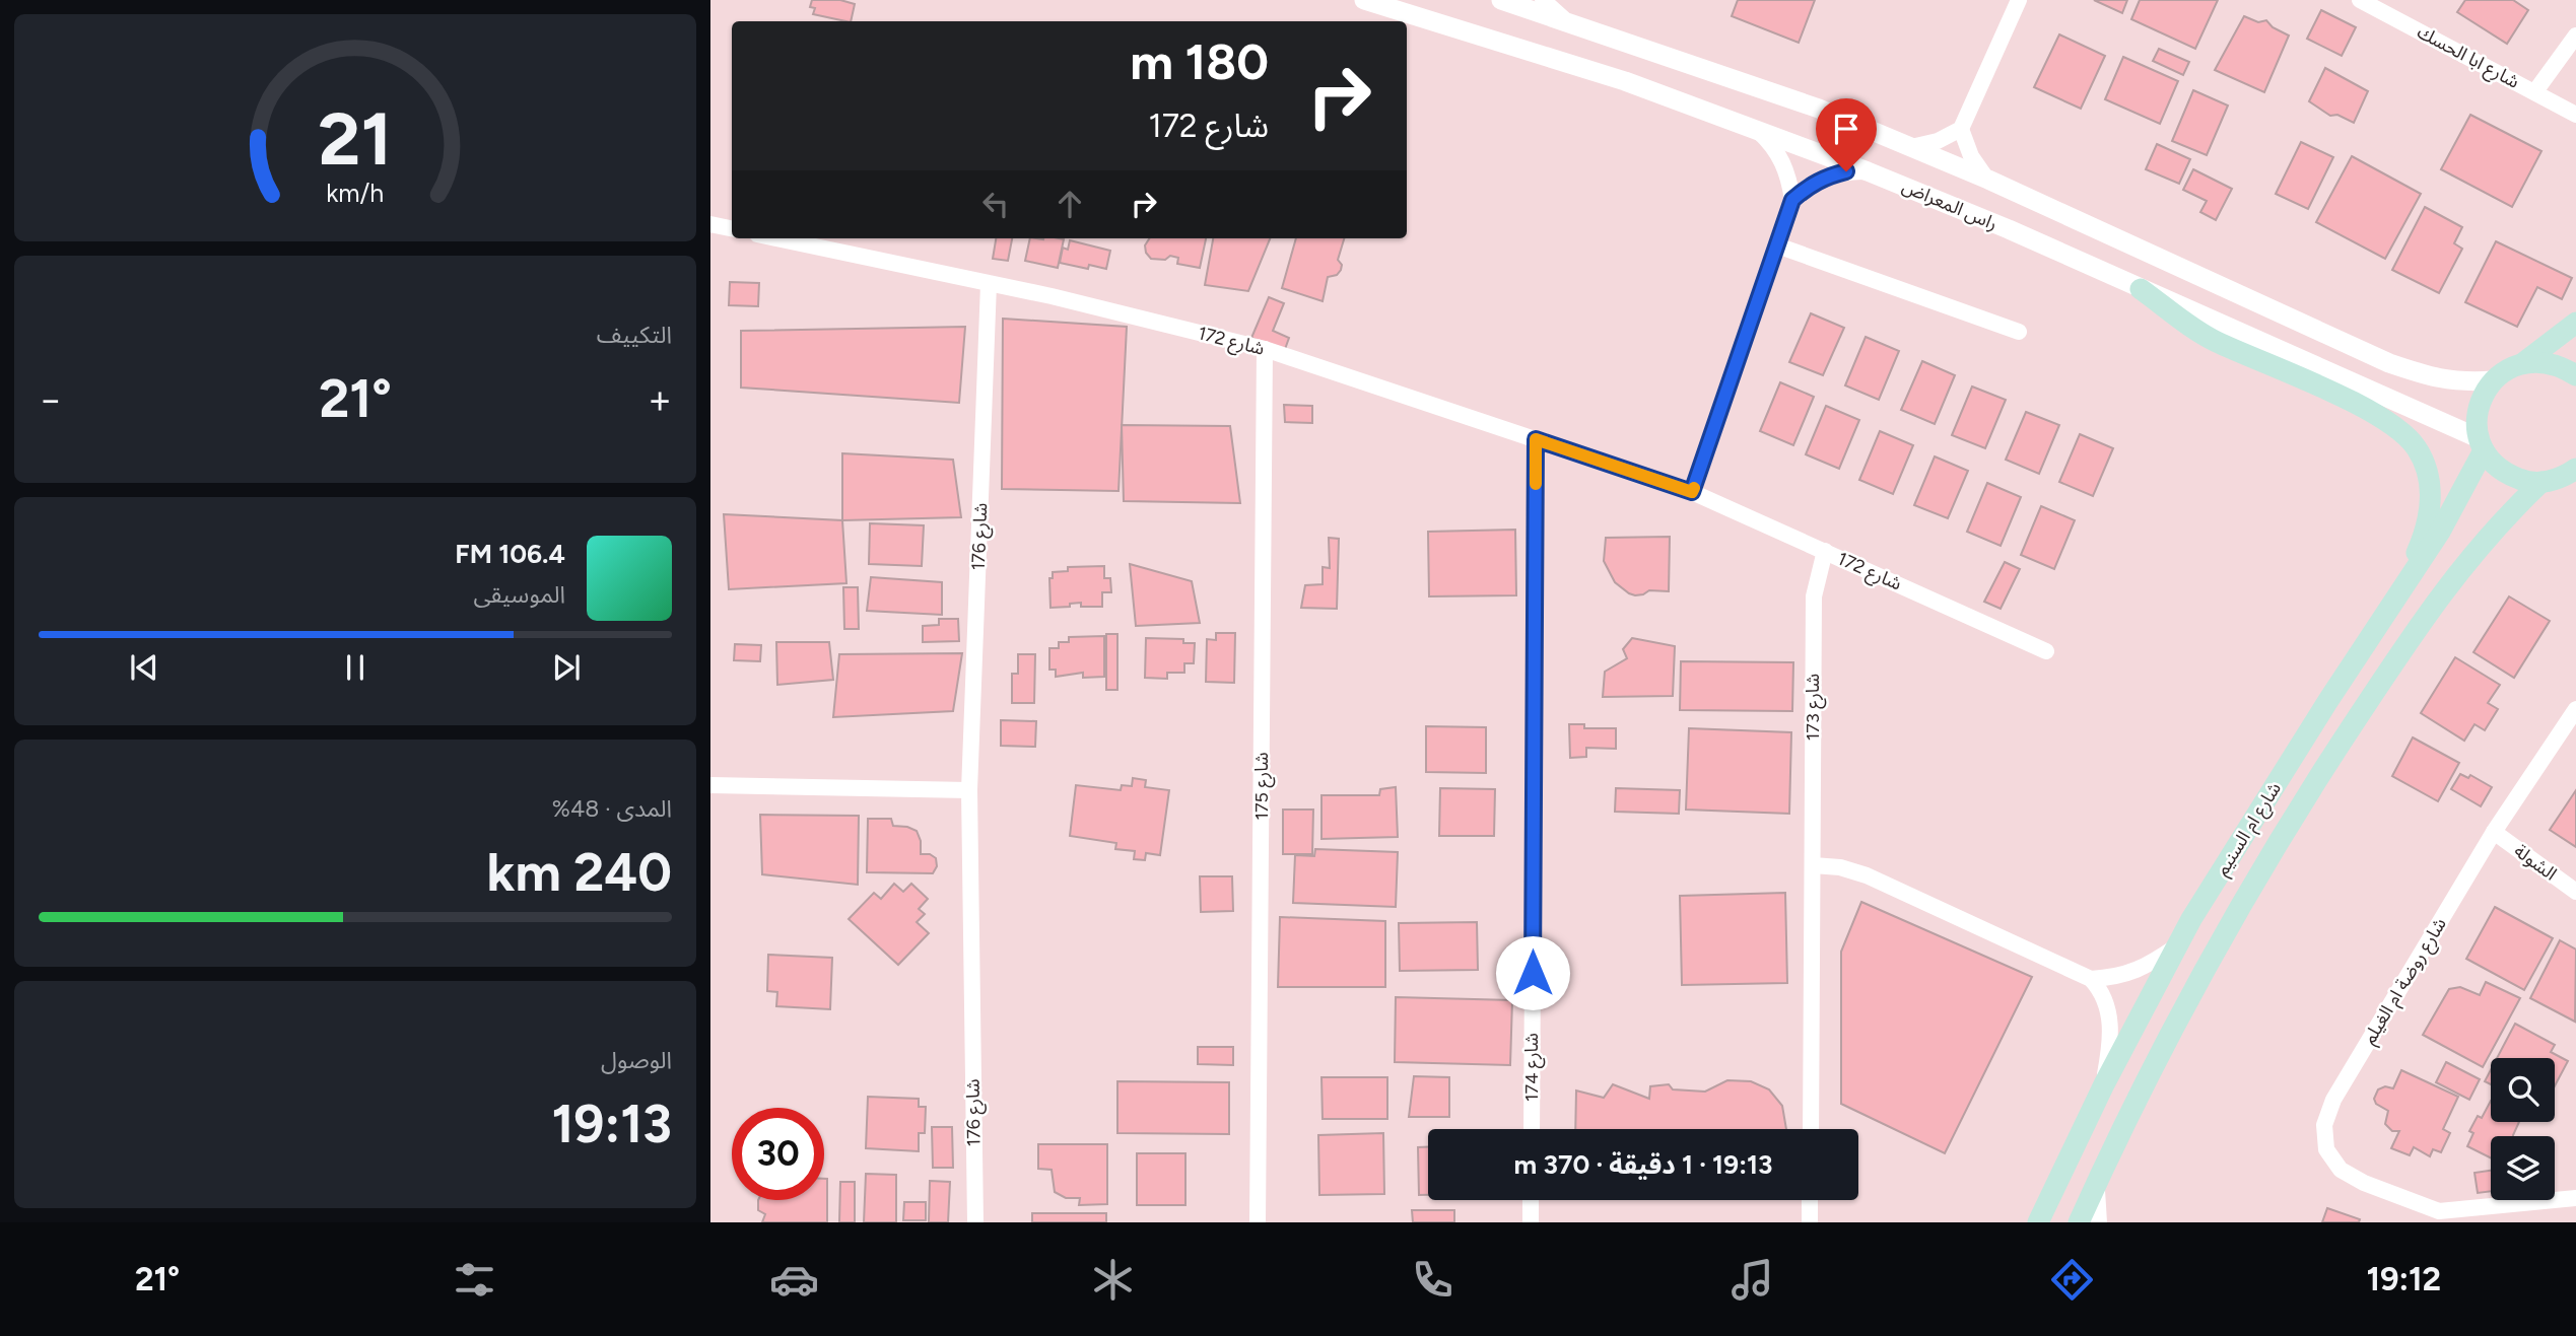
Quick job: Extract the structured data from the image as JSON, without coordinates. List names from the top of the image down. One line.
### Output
{"streets":{"main road":["شارع ام السنيم"],"street":["شارع ابا الحسك","راس المعراض","شارع 172","شارع 176","شارع 173","شارع 175","الشولة","شارع روضة ام الغيلم","شارع 174"]},"crossings":[["راس المعراض","شارع ام السنيم"],["شارع 172","شارع 176"],["شارع 172","شارع 173"],["شارع 172","شارع 175"],["شارع 172","شارع 174"],["الشولة","شارع روضة ام الغيلم"]],"page":{"turn":["180 m","شارع 172"],"tile":["التكييف",["المدى · 48%","240 km"],["الوصول","19:13"]],"heat":["−","21°","+"],"song":["106.4 FM","الموسيقى"],"limit":"30","trip":"19:13 · 1 دقيقة · 370 m","tabs":["19:12","21°"],"gauge":["21","km/h"]}}
